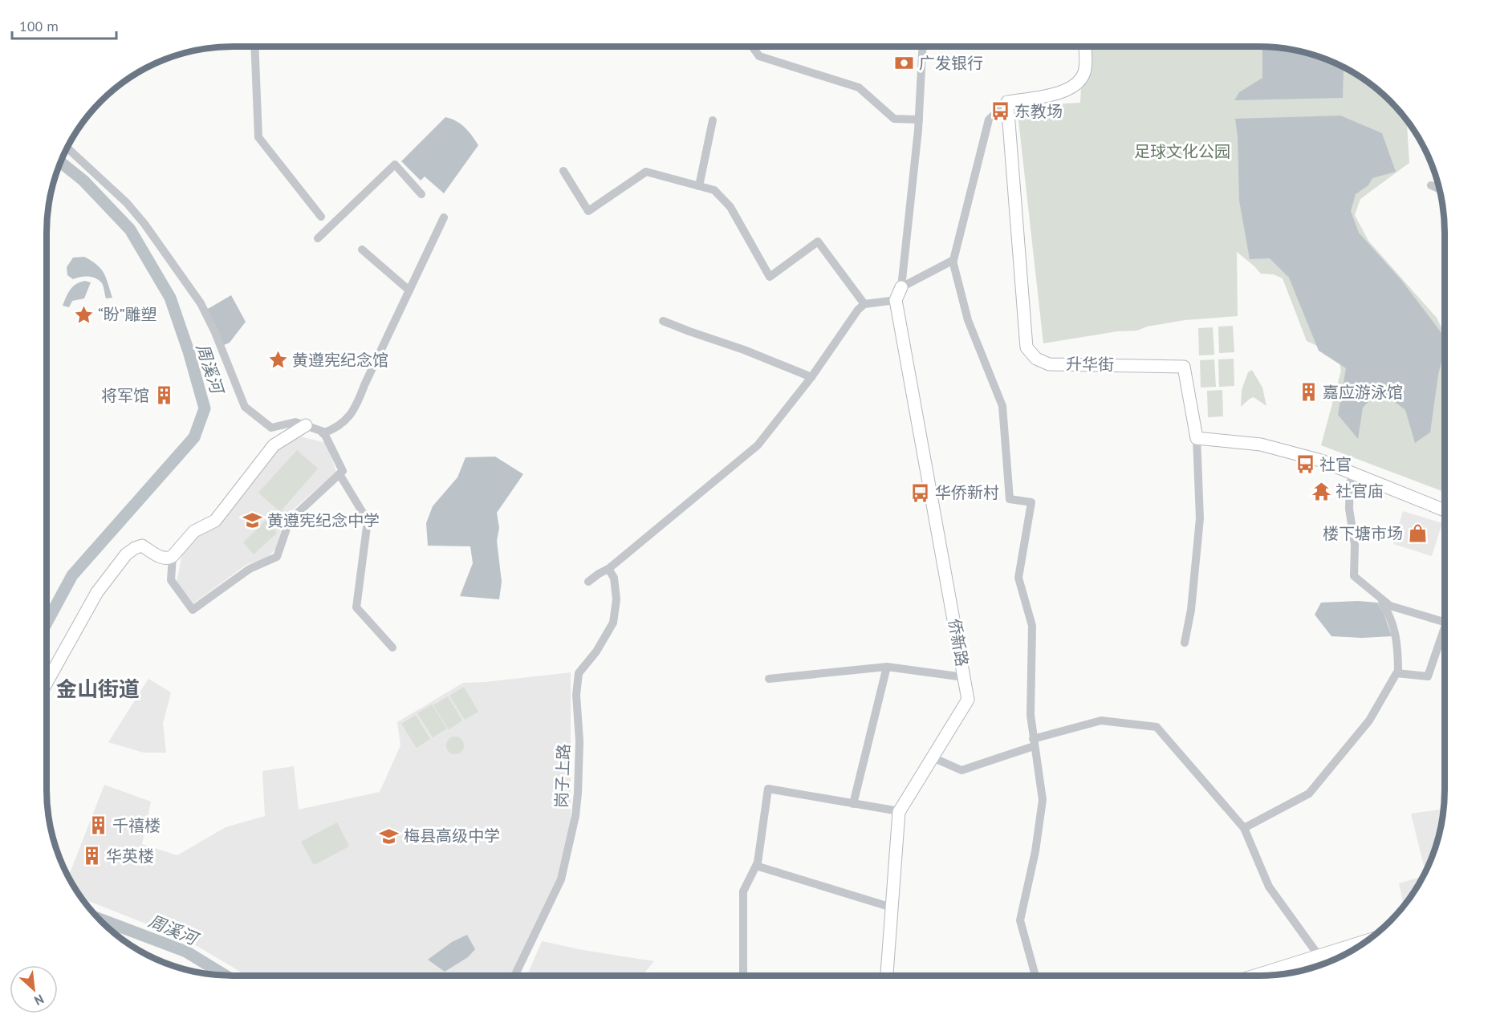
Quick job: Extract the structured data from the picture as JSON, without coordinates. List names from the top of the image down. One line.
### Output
{"streets":{"street":["升华街","侨新路","岗子上路"]},"districts":["金山街道"],"water":["周溪河"],"parks":["足球文化公园"],"places":{"bank":["广发银行"],"bus stop":["东教场","社官","华侨新村"],"place":["“盼”雕塑","黄遵宪纪念馆"],"building":["嘉应游泳馆","将军馆","千禧楼","华英楼"],"temple":["社官庙"],"school or university":["黄遵宪纪念中学","梅县高级中学"],"shop":["楼下塘市场"]},"scale_bar":"100 m","north":"bottom right"}
